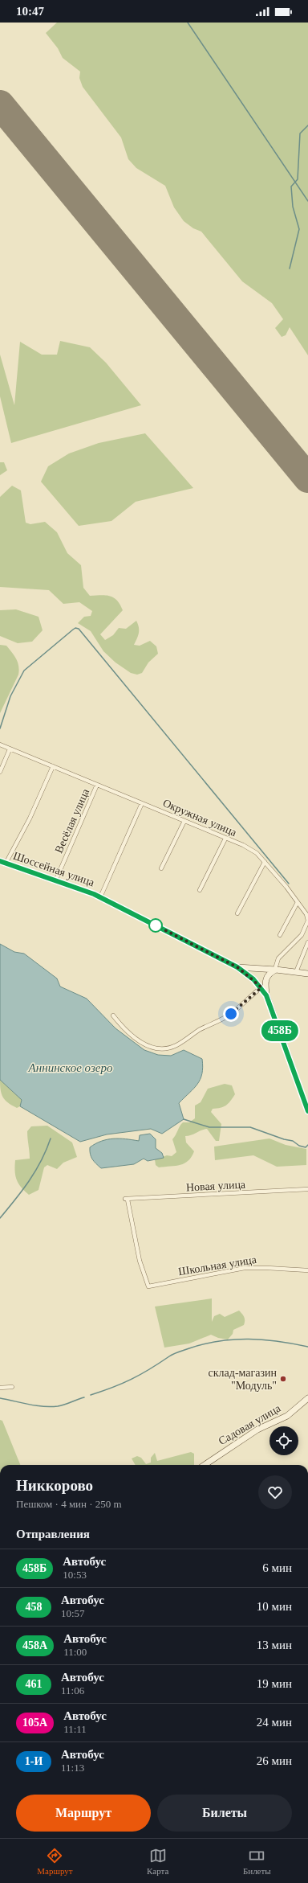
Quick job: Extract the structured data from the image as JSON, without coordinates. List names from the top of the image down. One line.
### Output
{"streets":{"main road":["Шоссейная улица","Садовая улица"],"street":["Окружная улица","Весёлая улица","Новая улица","Школьная улица"]},"crossings":[["Окружная улица","Весёлая улица"],["Весёлая улица","Шоссейная улица"],["Новая улица","Школьная улица"]],"water":["Аннинское озеро"],"places":["склад-магазин \"Модуль\""],"lines":["bus line 458Б"],"page":{"status":"10:47","on_map":"458Б","heading":[["Никкорово","Пешком · 4 мин · 250 m"],"Отправления"],"list":[{"mark":"458Б","name":"Автобус","note":"10:53","value":"6 мин"},{"mark":"458","name":"Автобус","note":"10:57","value":"10 мин"},{"mark":"458А","name":"Автобус","note":"11:00","value":"13 мин"},{"mark":"461","name":"Автобус","note":"11:06","value":"19 мин"},{"mark":"105А","name":"Автобус","note":"11:11","value":"24 мин"},{"mark":"1-И","name":"Автобус","note":"11:13","value":"26 мин"}],"buttons":["Маршрут","Билеты"],"tabs":["Маршрут","Карта","Билеты"]}}
